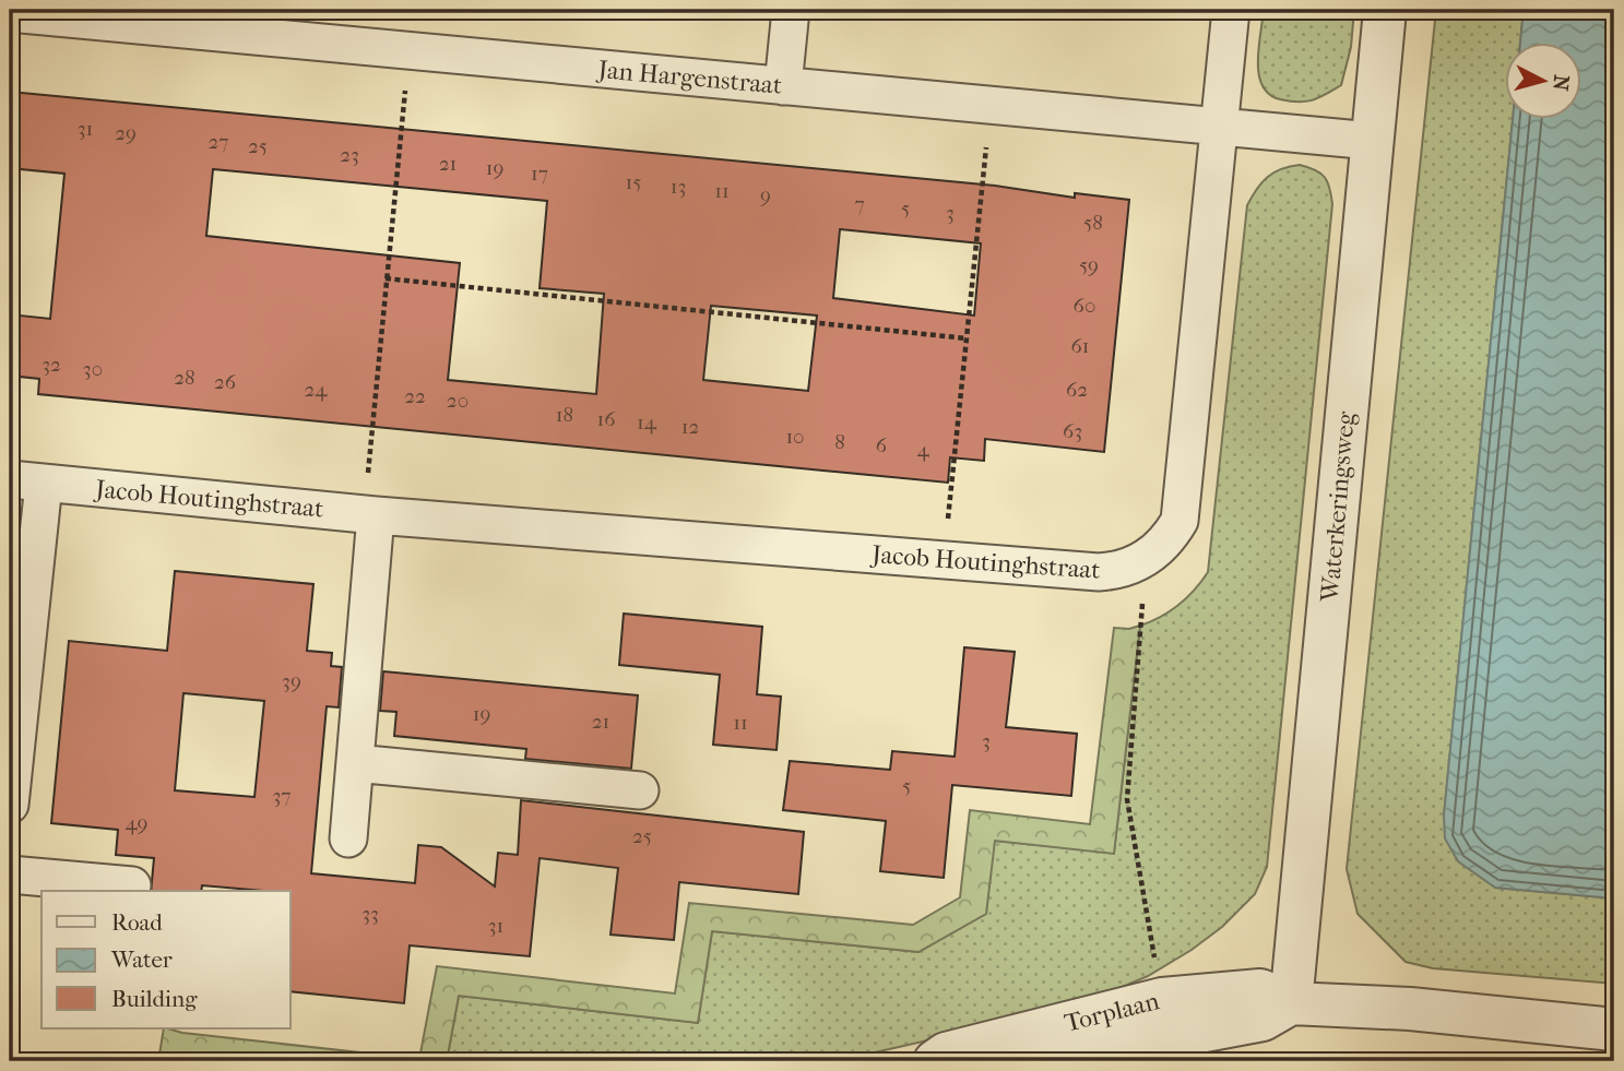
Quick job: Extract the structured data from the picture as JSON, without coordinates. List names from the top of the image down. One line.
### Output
{"streets":{"street":["Jan Hargenstraat","Jacob Houtinghstraat","Waterkeringsweg","Torplaan"]},"crossings":[["Jan Hargenstraat","Jacob Houtinghstraat"],["Jan Hargenstraat","Waterkeringsweg"],["Waterkeringsweg","Torplaan"]],"house_numbers":["31","29","27","25","23","21","19","17","15","13","11","9","7","5","3","58","59","60","61","32","30","28","26","24","62","22","20","18","16","14","12","63","10","8","6","4","39","19","21","11","3","5","37","49","25","33","31"],"legend":["Road","Water","Building"],"north":"right"}
